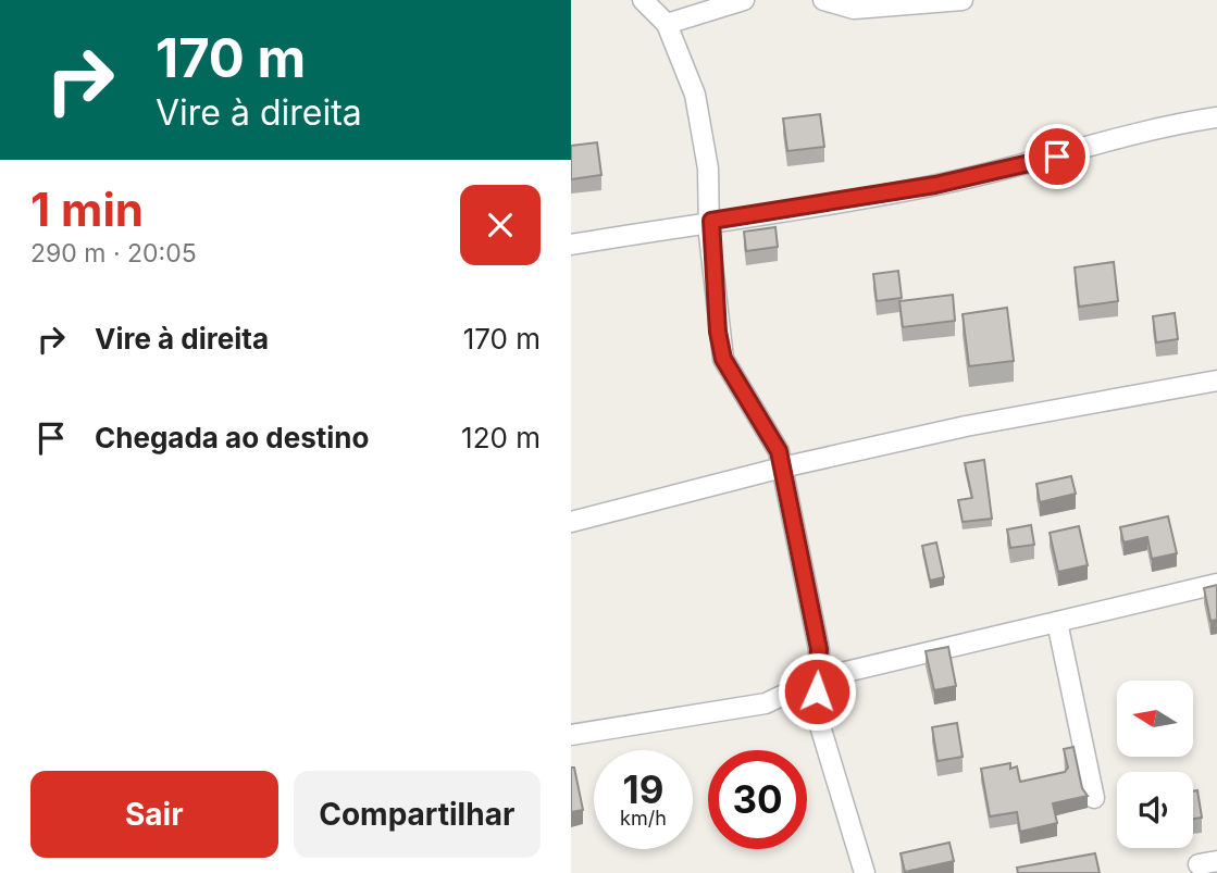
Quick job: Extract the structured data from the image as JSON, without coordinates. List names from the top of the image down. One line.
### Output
{"north":"left","page":{"turn":["170 m","Vire à direita"],"heading":["1 min","290 m · 20:05"],"list":[{"name":"Vire à direita","value":"170 m"},{"name":"Chegada ao destino","value":"120 m"}],"speed":"19 km/h","limit":"30","buttons":["Sair","Compartilhar"]}}
